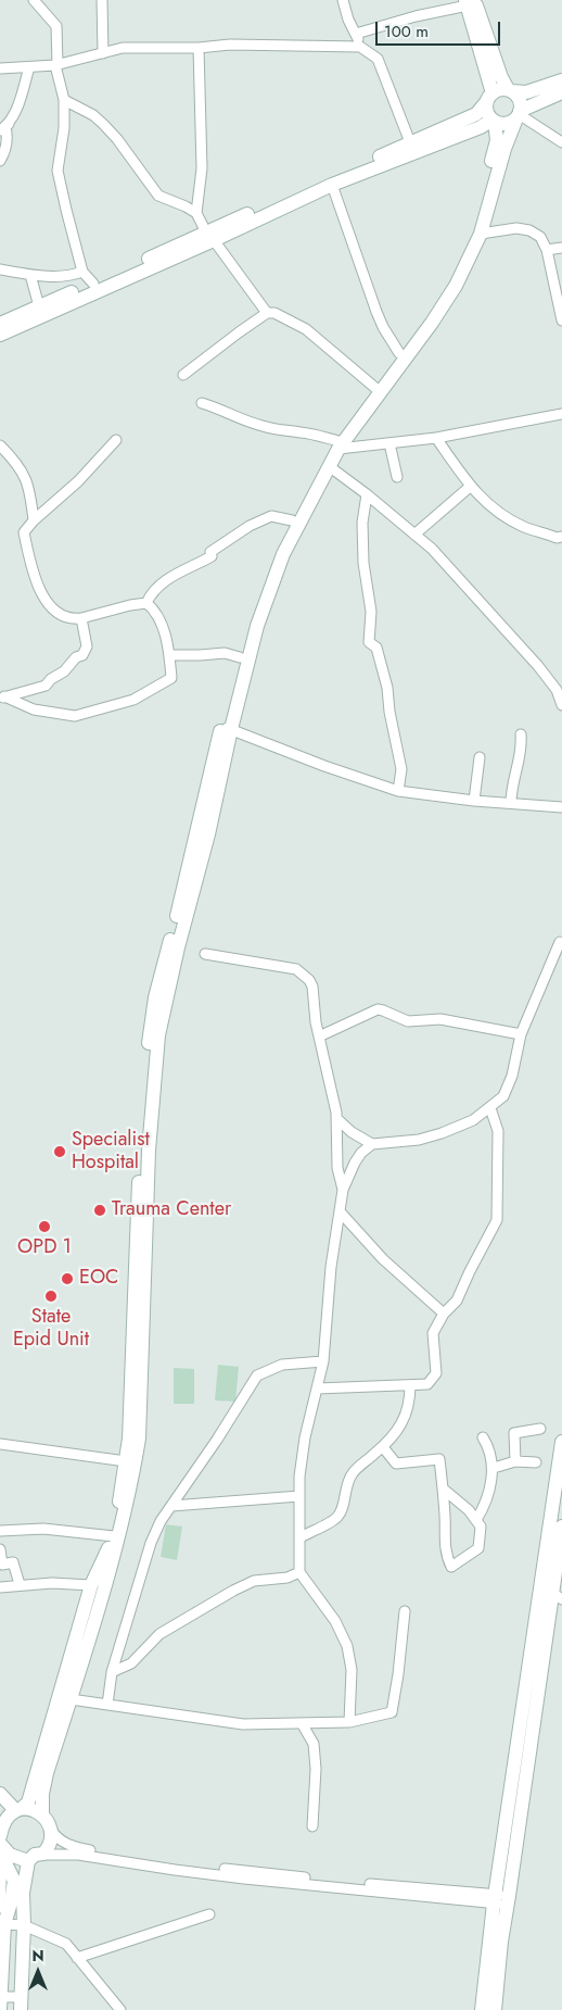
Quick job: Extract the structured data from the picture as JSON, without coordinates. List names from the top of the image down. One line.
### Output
{"places":["Specialist Hospital","Trauma Center","OPD 1","EOC","State Epid Unit"],"scale_bar":"100 m","north":"top"}
